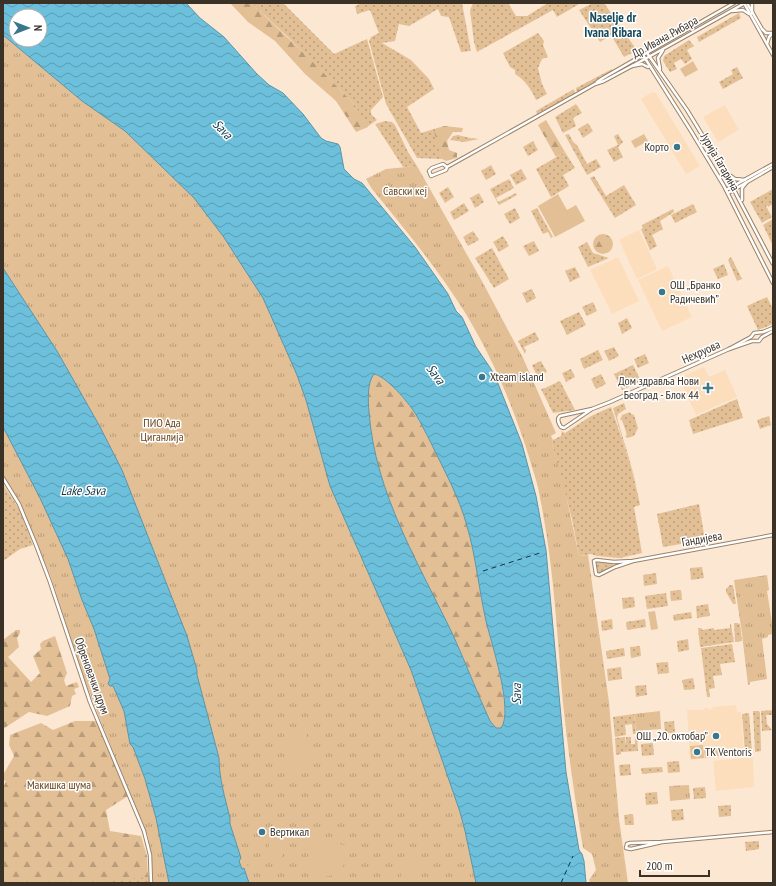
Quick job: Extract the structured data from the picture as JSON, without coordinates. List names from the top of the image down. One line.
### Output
{"streets":{"street":["Др Ивана Рибара","Јурија Гагарина","Нехруова","Гандијева","Обреновачки друм"]},"crossings":[["Др Ивана Рибара","Јурија Гагарина"]],"districts":["Naselje dr Ivana Ribara"],"water":["Sava","Lake Sava"],"parks":["Савски кеј","ПИО Ада Циганлија","Макишка шума"],"places":{"other":["Корто","ОШ „Бранко Радичевић”","Xteam island","ОШ „20. октобар”","TK Ventoris","Вертикал"],"health":["Дом здравља Нови Београд - Блок 44"]},"scale_bar":"200 m","north":"right"}
